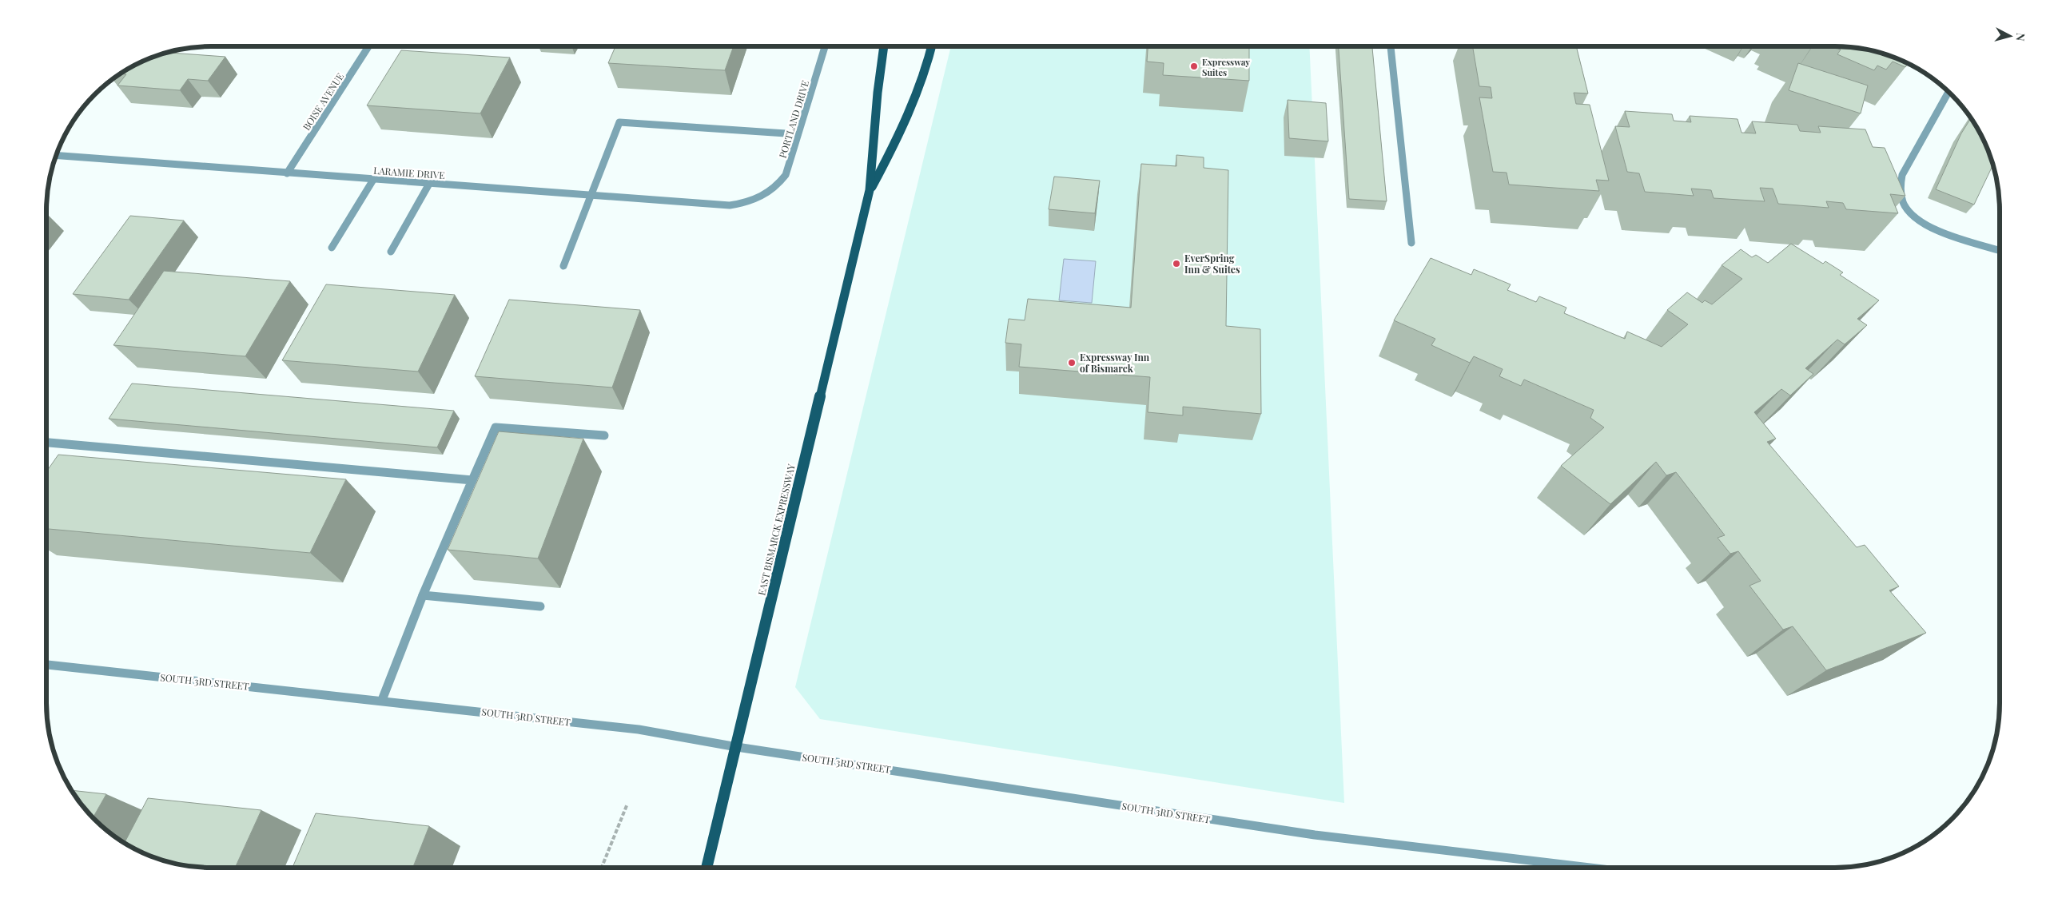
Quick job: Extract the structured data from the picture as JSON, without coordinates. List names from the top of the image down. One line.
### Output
{"streets":{"main road":["EAST BISMARCK EXPRESSWAY"],"street":["BOISE AVENUE","PORTLAND DRIVE","LARAMIE DRIVE","SOUTH 3RD STREET"]},"crossings":[["BOISE AVENUE","LARAMIE DRIVE"],["PORTLAND DRIVE","LARAMIE DRIVE"],["EAST BISMARCK EXPRESSWAY","SOUTH 3RD STREET"]],"places":["Expressway Suites","EverSpring Inn & Suites","Expressway Inn of Bismarck"],"north":"right"}
